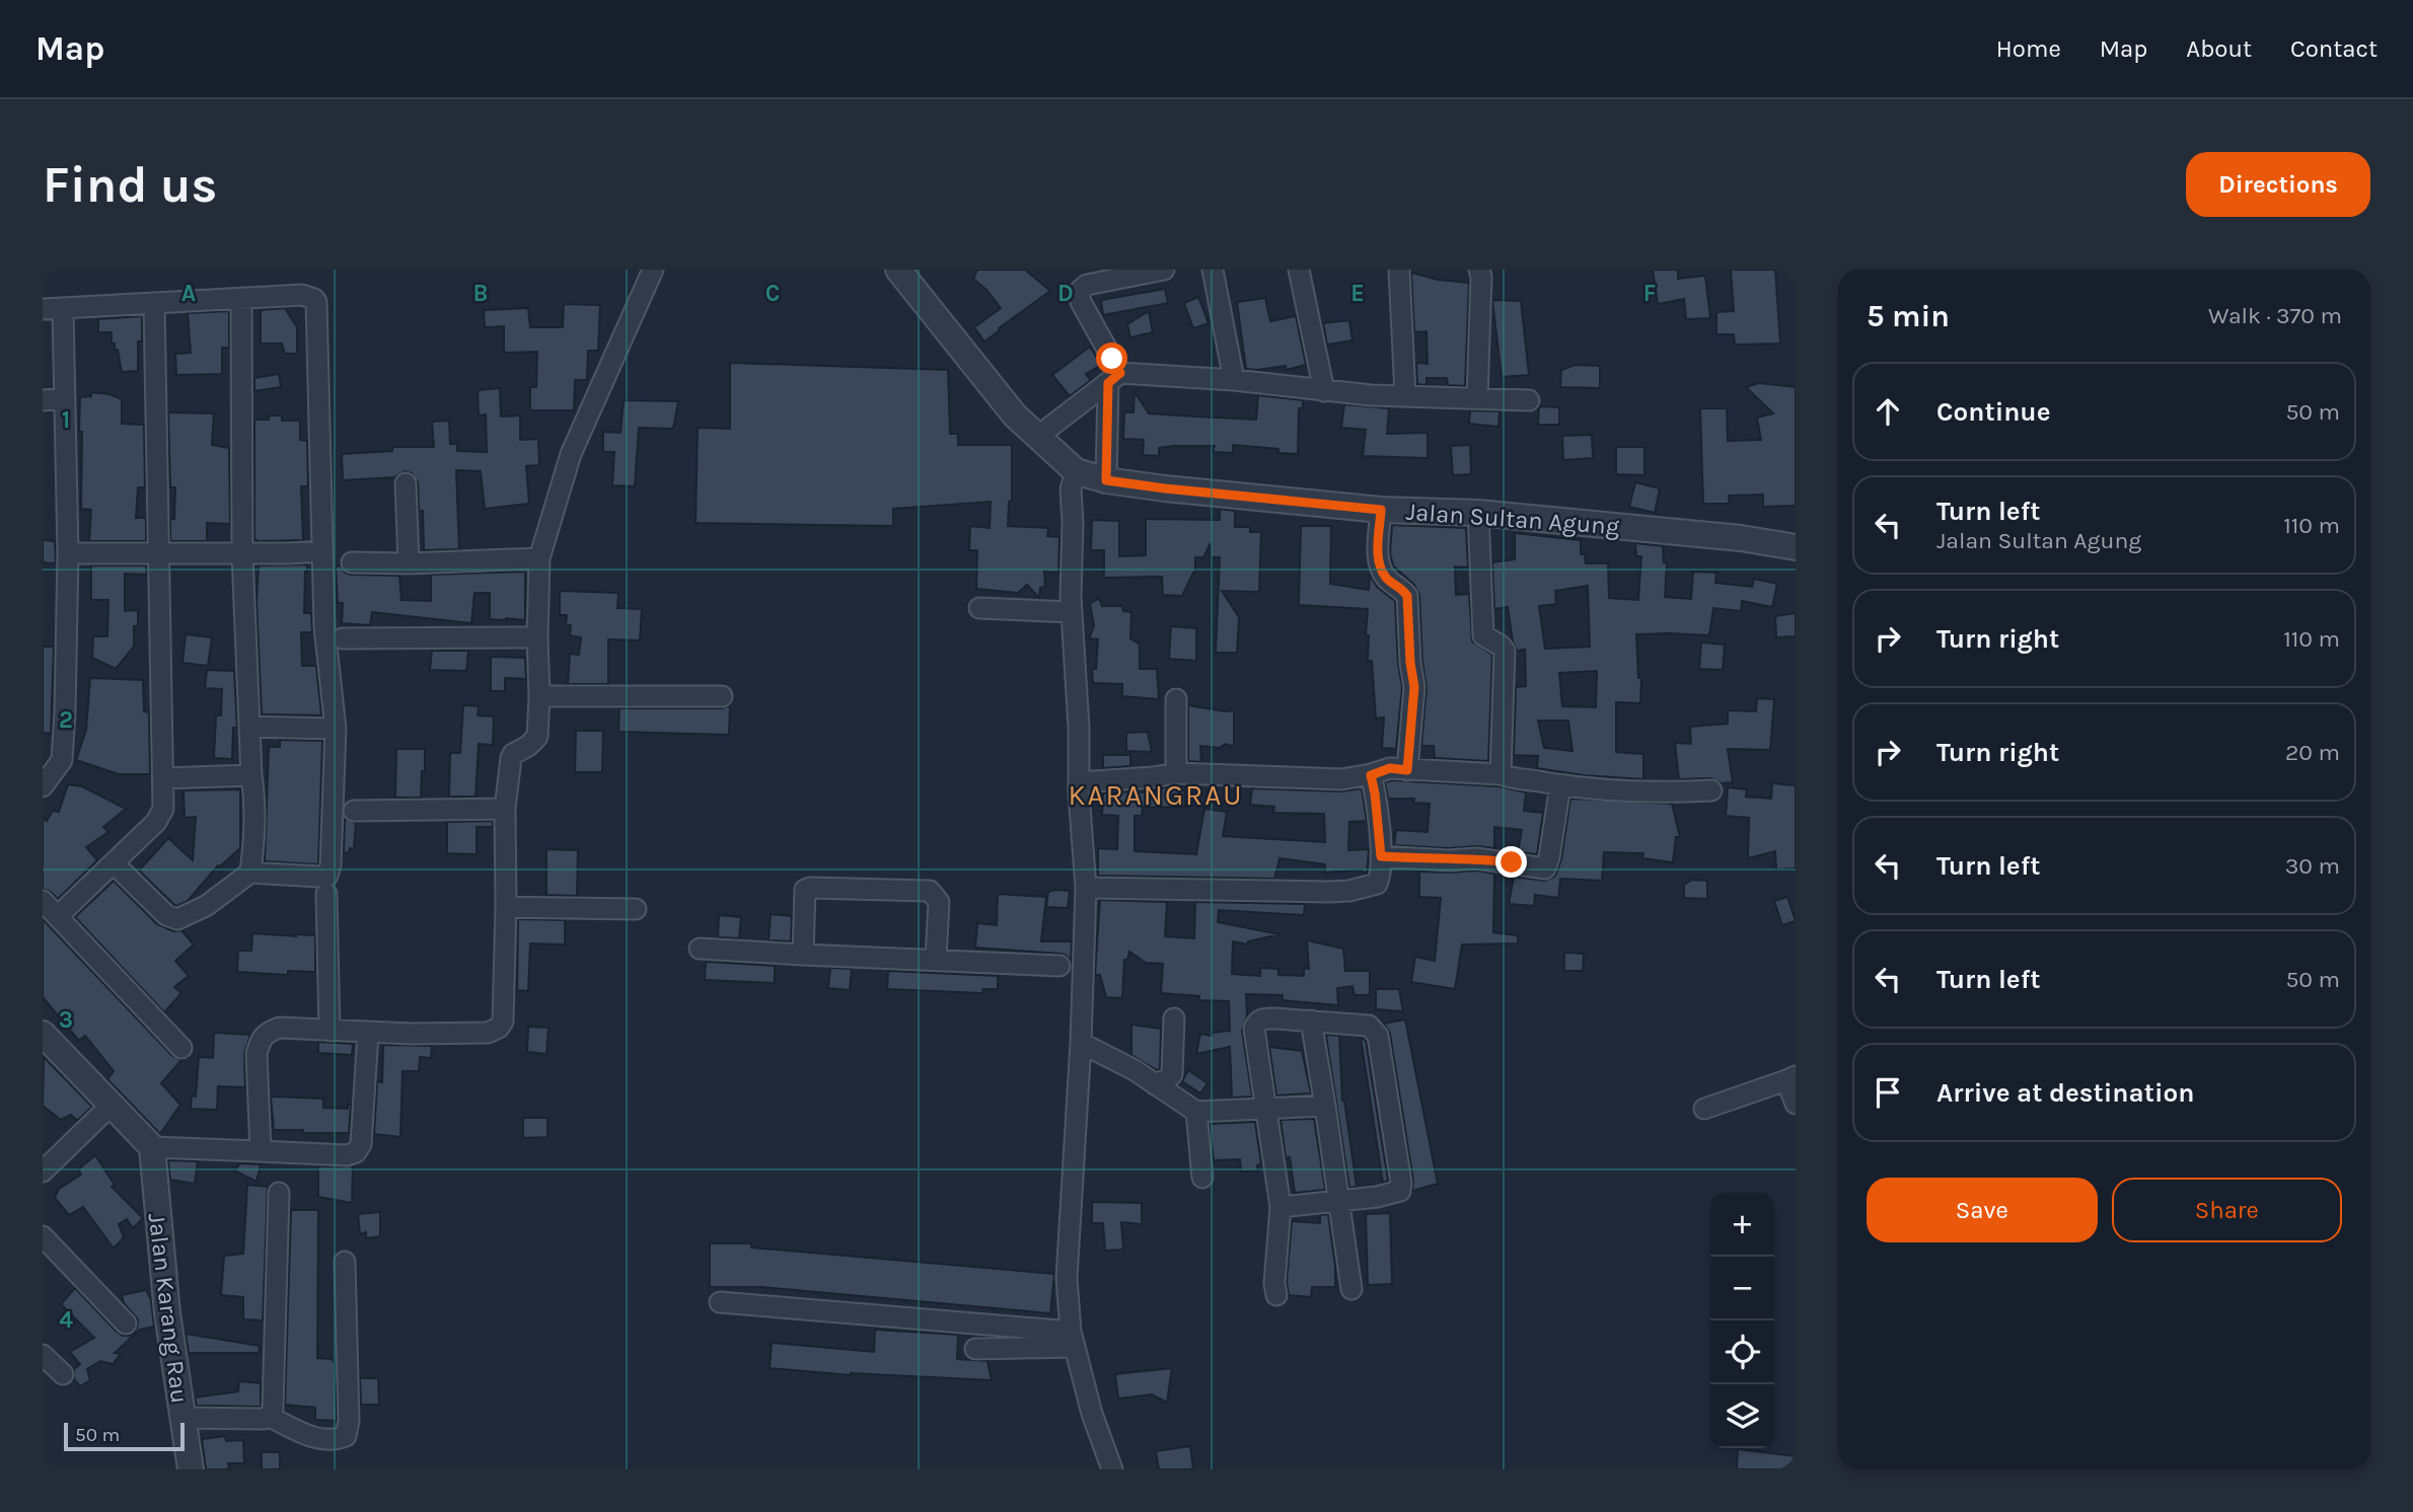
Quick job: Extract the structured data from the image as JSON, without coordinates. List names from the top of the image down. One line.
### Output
{"streets":{"street":["Jalan Sultan Agung","Jalan Karang Rau"]},"districts":["KARANGRAU"],"scale_bar":"50 m","page":{"header":"Map","nav":["Home","Map","About","Contact"],"buttons":["Directions",["Save","Share"]],"title":"Find us","heading":["5 min","Walk · 370 m"],"list":[["Continue","50 m"],["Turn left","Jalan Sultan Agung","110 m"],["Turn right","110 m"],["Turn right","20 m"],["Turn left","30 m"],["Turn left","50 m"],"Arrive at destination"],"map_buttons":["+","−"],"scale":"50 m"},"grid":{"columns":["A","B","C","D","E","F"],"rows":["1","2","3","4"]}}
